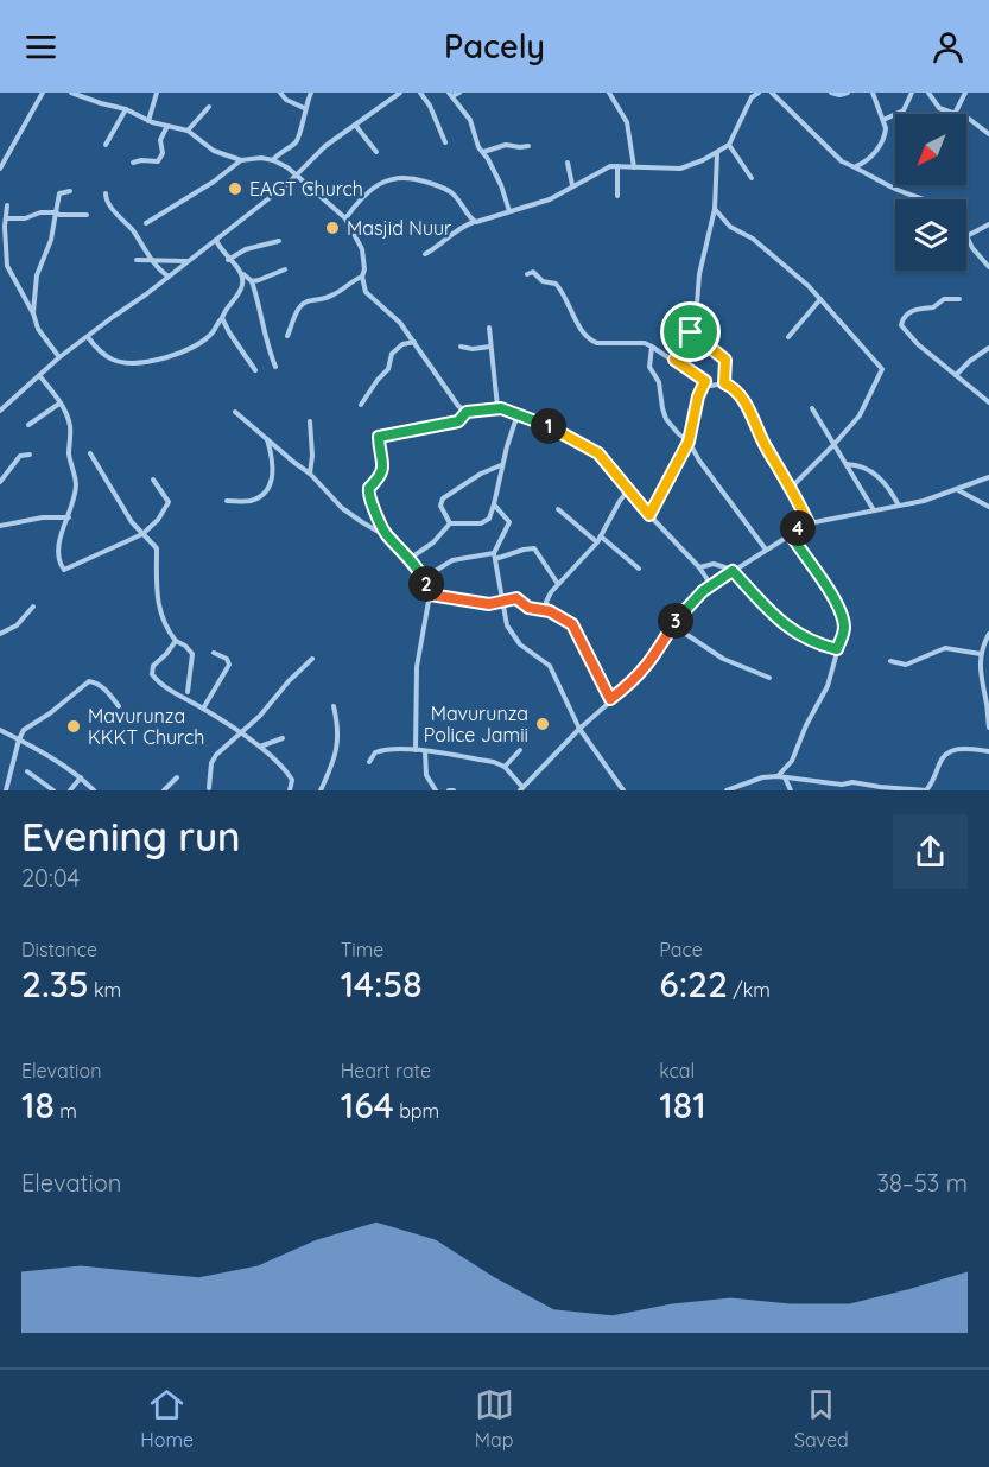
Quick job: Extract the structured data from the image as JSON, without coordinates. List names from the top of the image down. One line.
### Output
{"places":["EAGT Church","Masjid Nuur","Mavurunza Police Jamii","Mavurunza KKKT Church"],"north":"bottom left","page":{"header":"Pacely","pins":["1","4","2","3"],"heading":["Evening run","20:04"],"stats":[["Distance","2.35 km"],["Time","14:58"],["Pace","6:22 /km"],["Elevation","18 m"],["Heart rate","164 bpm"],["kcal","181"]],"chart":["Elevation","38–53 m"],"tabs":["Home","Map","Saved"]}}
